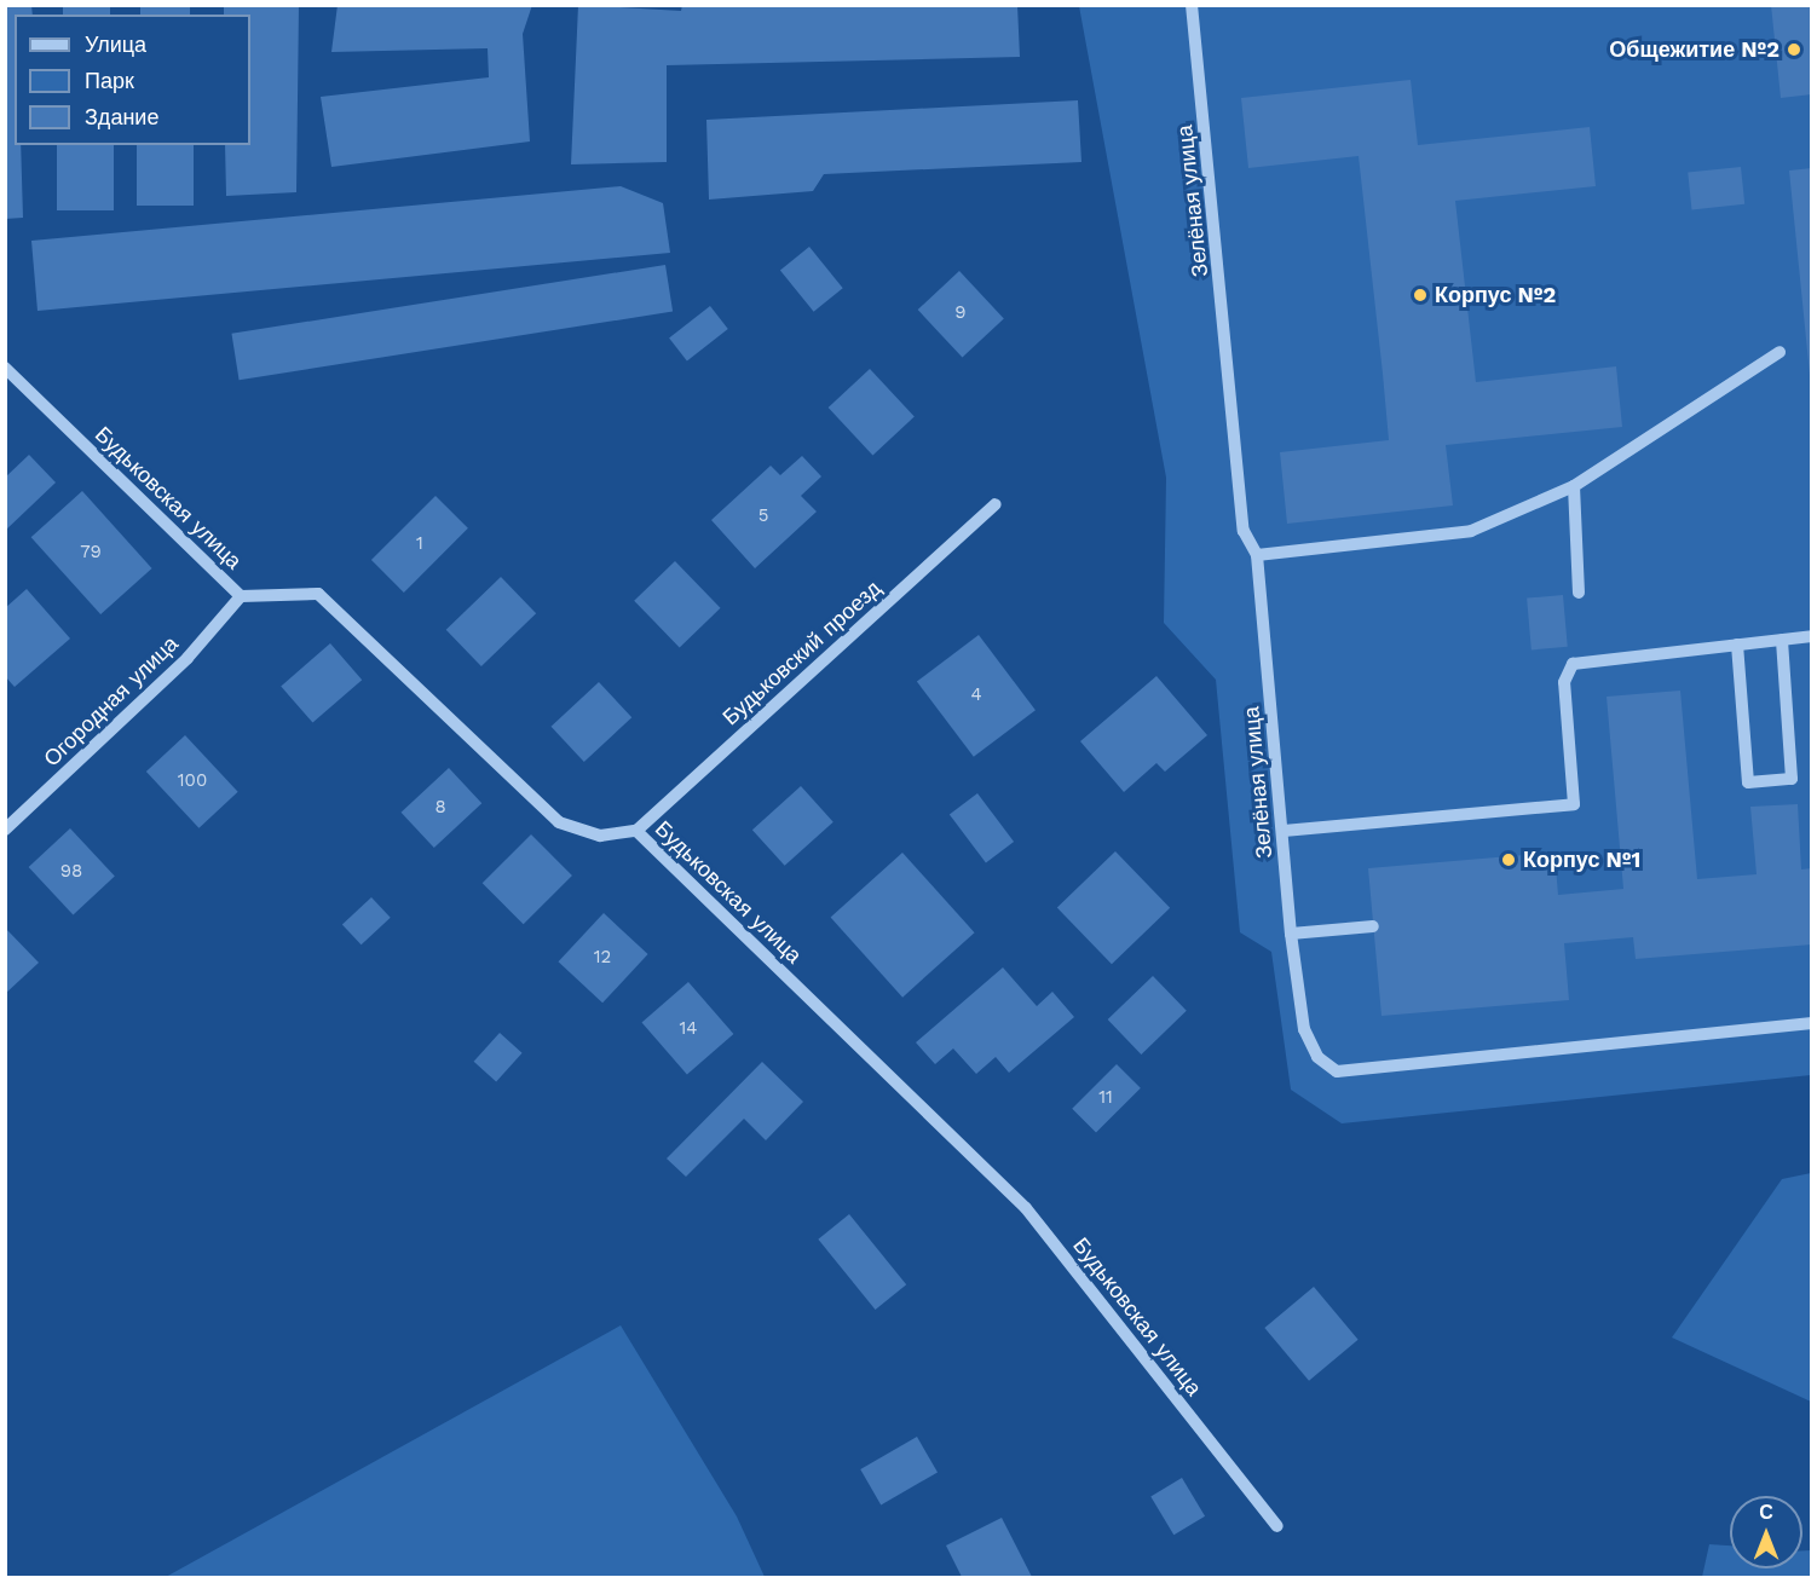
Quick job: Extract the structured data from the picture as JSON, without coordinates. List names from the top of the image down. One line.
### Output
{"streets":{"street":["Зелёная улица","Будьковская улица","Будьковский проезд","Огородная улица"]},"crossings":[["Будьковская улица","Будьковский проезд"],["Будьковская улица","Огородная улица"]],"places":["Общежитие №2","Корпус №2","Корпус №1"],"house_numbers":["9","5","1","79","4","100","8","98","12","14","11"],"legend":["Улица","Парк","Здание"],"north":"top"}
